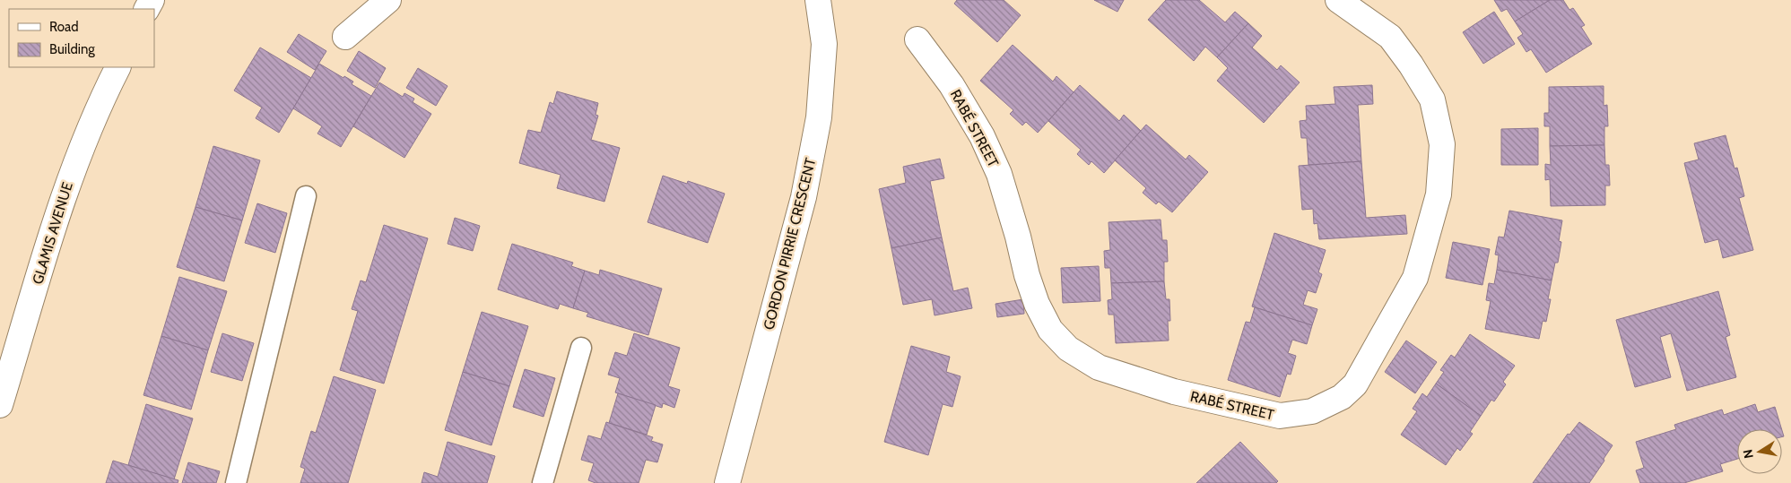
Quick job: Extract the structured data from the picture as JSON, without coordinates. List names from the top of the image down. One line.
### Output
{"streets":{"street":["RABÉ STREET","GLAMIS AVENUE","GORDON PIRRIE CRESCENT"]},"legend":["Road","Building"],"north":"left"}
